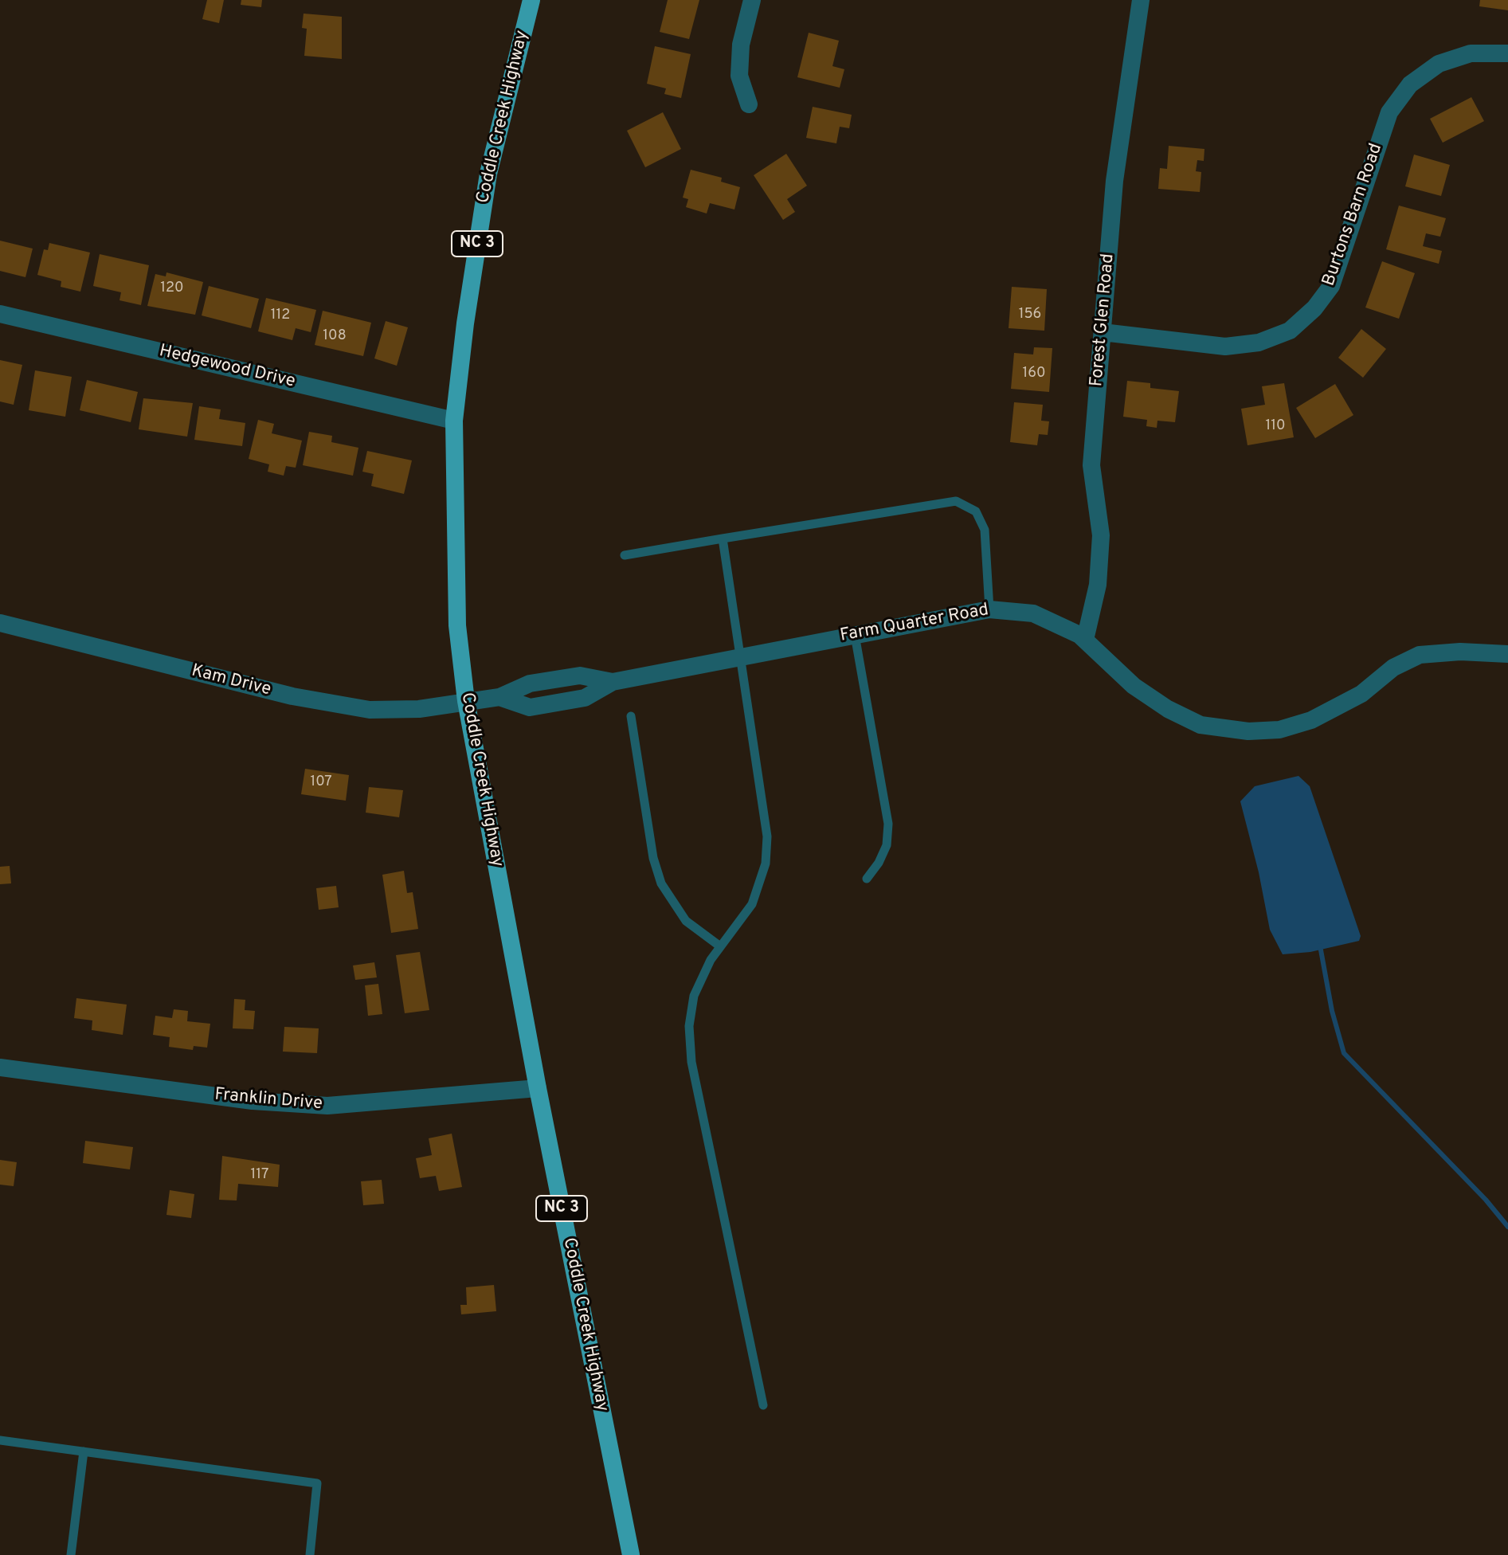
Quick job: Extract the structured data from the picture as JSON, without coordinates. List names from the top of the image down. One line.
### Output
{"streets":{"main road":["Coddle Creek Highway","NC 3"],"street":["Burtons Barn Road","Forest Glen Road","Hedgewood Drive","Farm Quarter Road","Kam Drive","Franklin Drive"]},"crossings":[["Coddle Creek Highway","Hedgewood Drive"],["Coddle Creek Highway","Farm Quarter Road"],["Coddle Creek Highway","Kam Drive"],["Coddle Creek Highway","Franklin Drive"],["Burtons Barn Road","Forest Glen Road"],["Forest Glen Road","Farm Quarter Road"],["Farm Quarter Road","Kam Drive"]],"house_numbers":["120","156","112","108","160","110","107","117"]}
